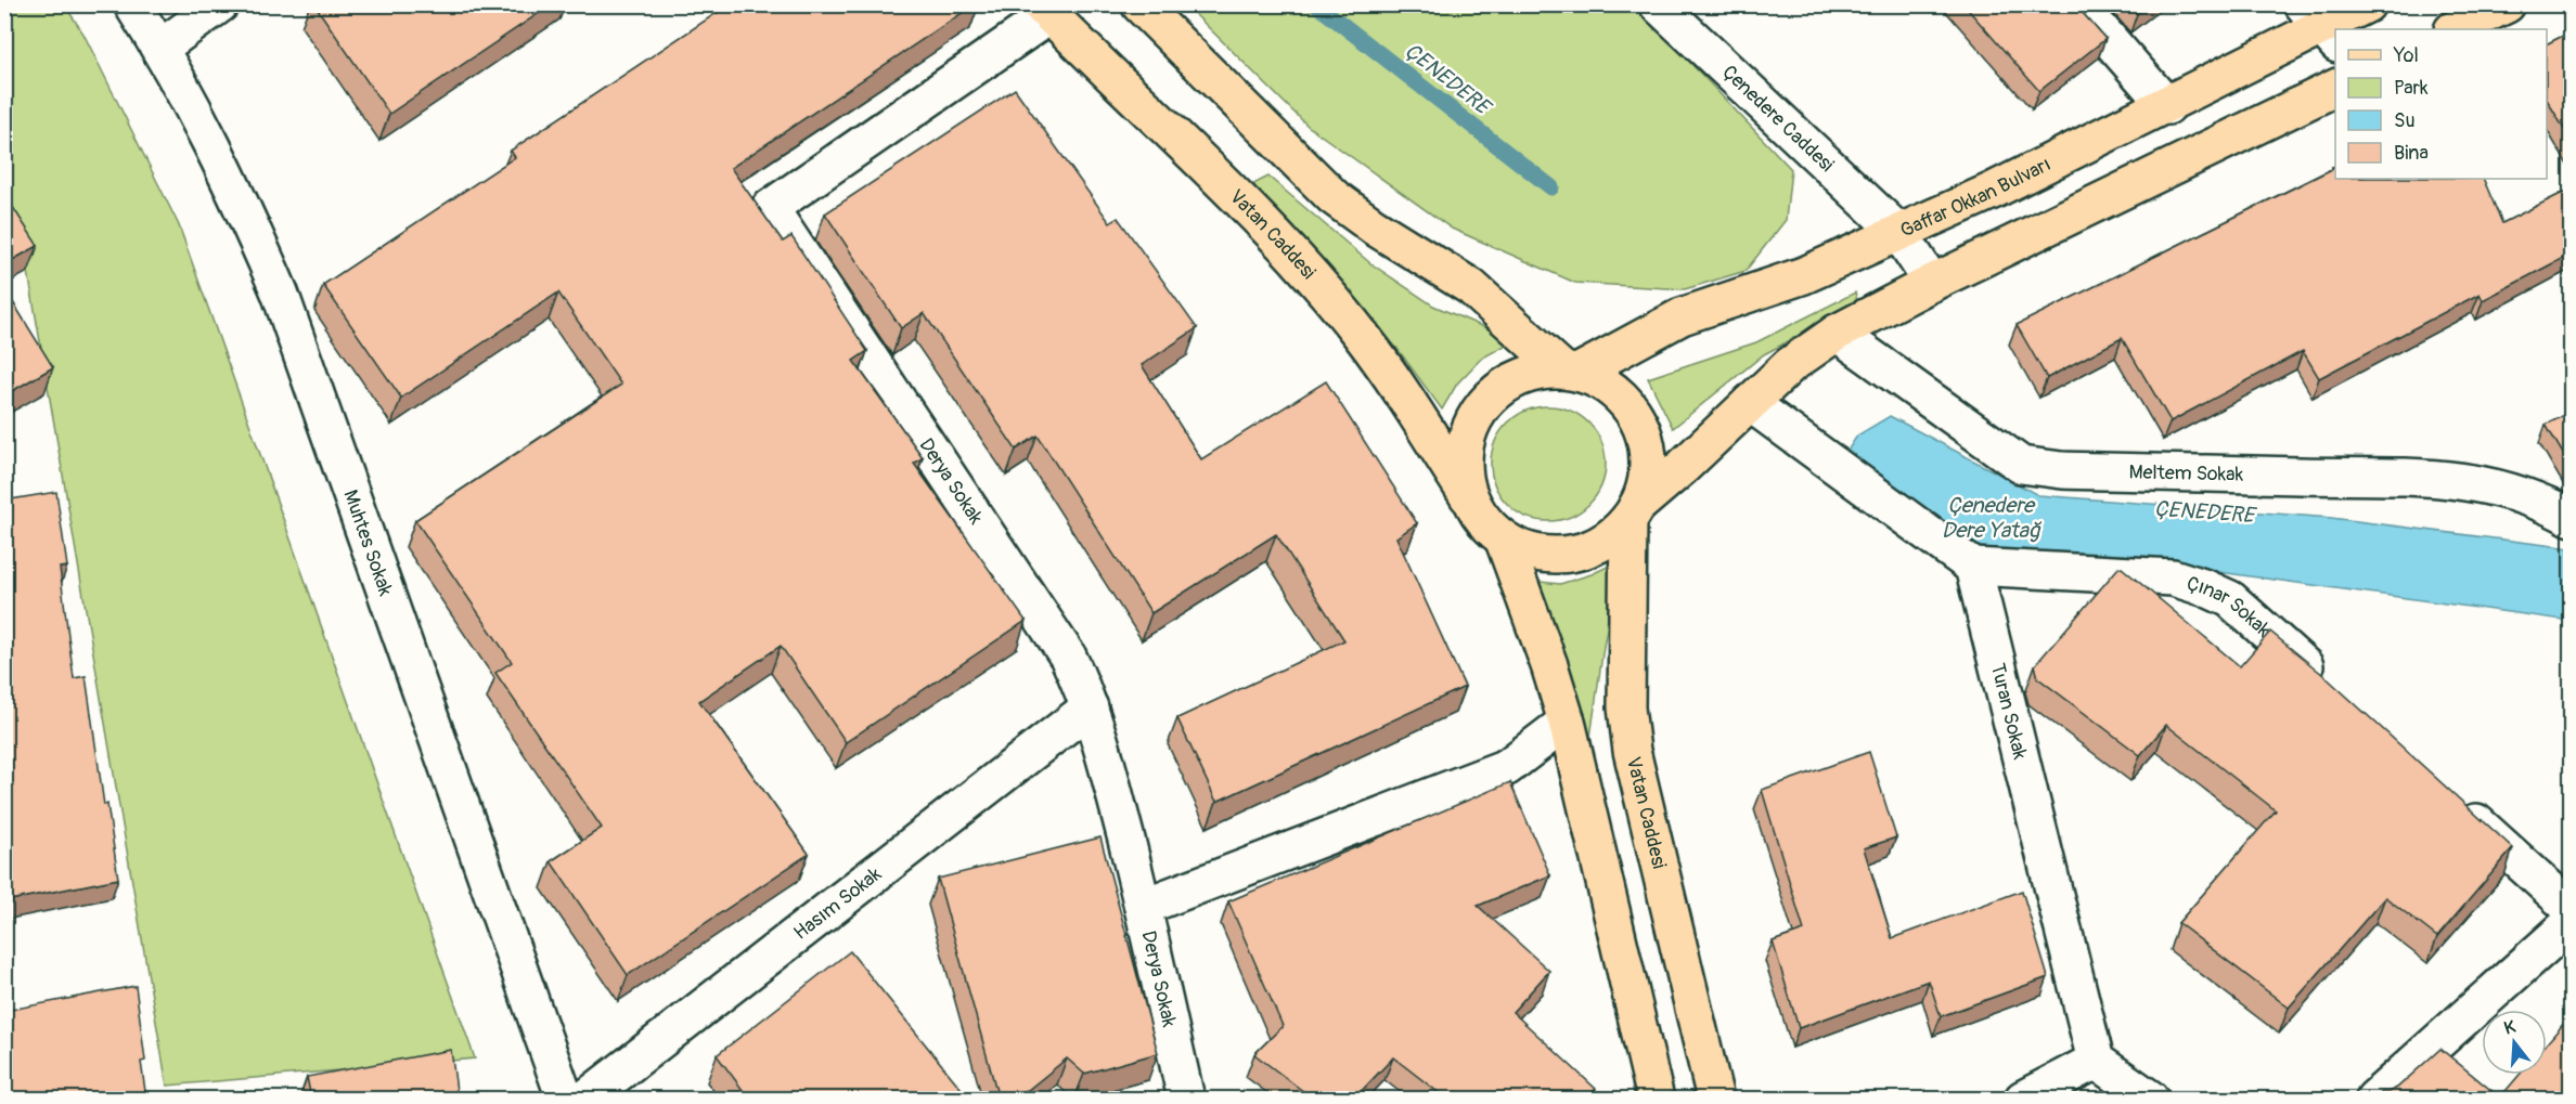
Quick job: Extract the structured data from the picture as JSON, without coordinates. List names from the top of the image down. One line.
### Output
{"streets":{"main road":["Gaffar Okkan Bulvarı","Vatan Caddesi"],"street":["Çenedere Caddesi","Meltem Sokak","Derya Sokak","Muhtes Sokak","Çınar Sokak","Turan Sokak","Hasım Sokak"]},"crossings":[["Çenedere Caddesi","Gaffar Okkan Bulvarı"],["Gaffar Okkan Bulvarı","Vatan Caddesi"],["Vatan Caddesi","Derya Sokak"],["Derya Sokak","Hasım Sokak"],["Çınar Sokak","Turan Sokak"]],"water":["ÇENEDERE","Çenedere Dere Yatağ"],"legend":["Yol","Park","Su","Bina"],"north":"top"}
